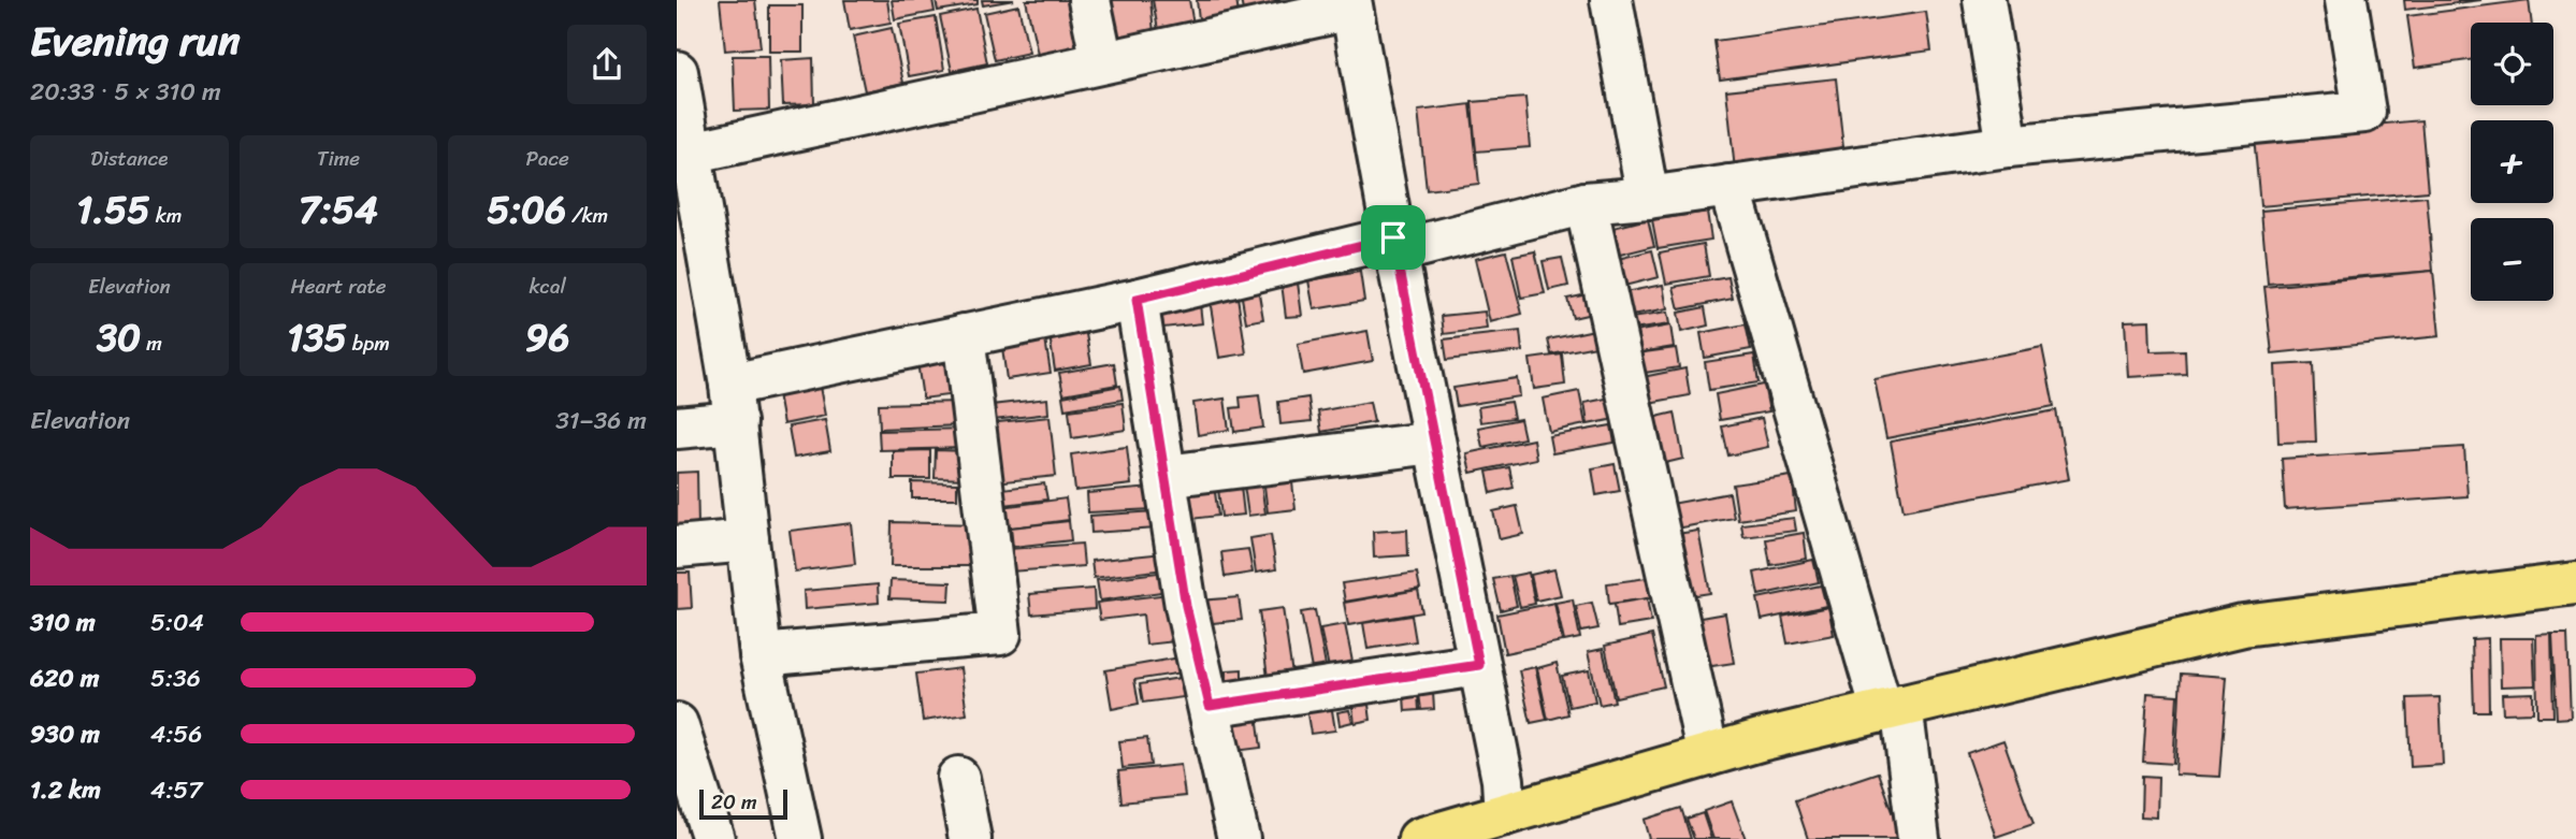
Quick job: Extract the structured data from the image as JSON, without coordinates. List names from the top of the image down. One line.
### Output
{"scale_bar":"20 m","page":{"heading":["Evening run","20:33 · 5 × 310 m"],"map_buttons":["+","−"],"stats":[["Distance","1.55 km"],["Time","7:54"],["Pace","5:06 /km"],["Elevation","30 m"],["Heart rate","135 bpm"],["kcal","96"]],"chart":["Elevation","31–36 m"],"list":[{"name":"310 m","note":"5:04"},{"name":"620 m","note":"5:36"},{"name":"930 m","note":"4:56"},{"name":"1.2 km","note":"4:57"}],"scale":"20 m"}}
